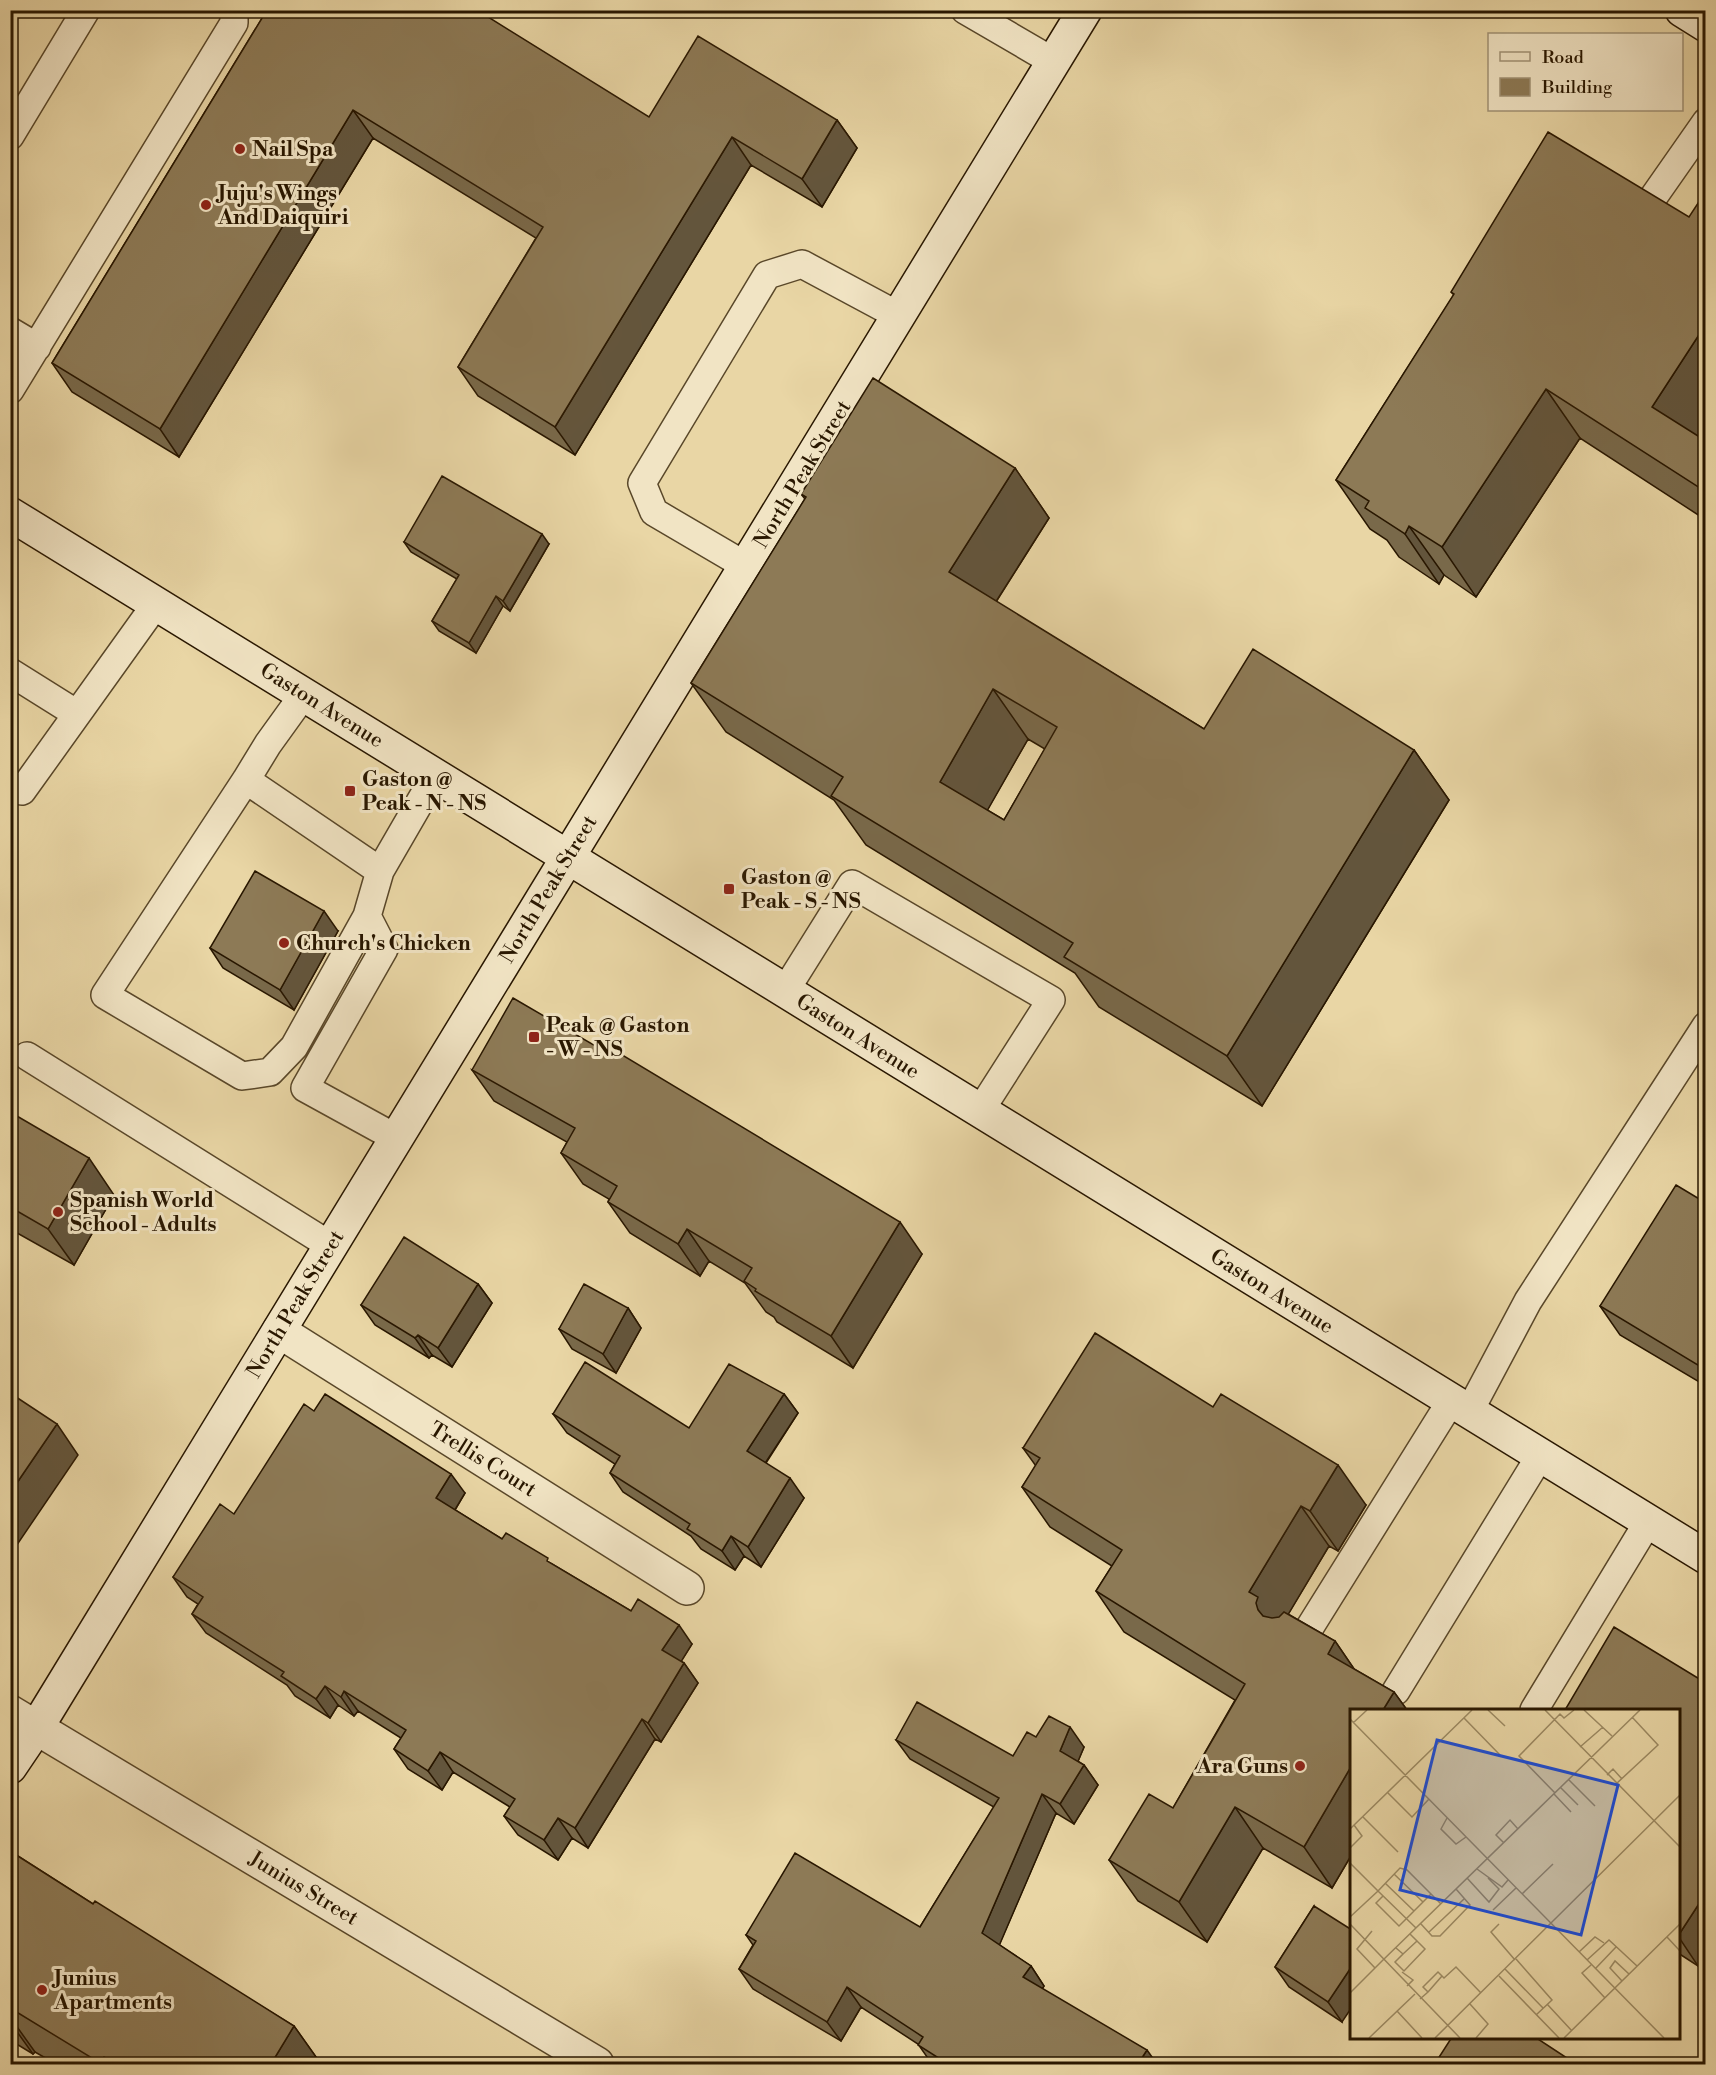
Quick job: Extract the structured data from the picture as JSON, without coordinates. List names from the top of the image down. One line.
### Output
{"streets":{"main road":["North Peak Street","Gaston Avenue","Trellis Court","Junius Street"]},"crossings":[["North Peak Street","Gaston Avenue"],["North Peak Street","Trellis Court"],["North Peak Street","Junius Street"]],"places":{"other":["Nail Spa","Juju's Wings And Daiquiri","Church's Chicken","Spanish World School - Adults","Ara Guns","Junius Apartments"],"transit":["Gaston @ Peak - N - NS","Gaston @ Peak - S - NS","Peak @ Gaston - W - NS"]},"legend":["Road","Building"]}
